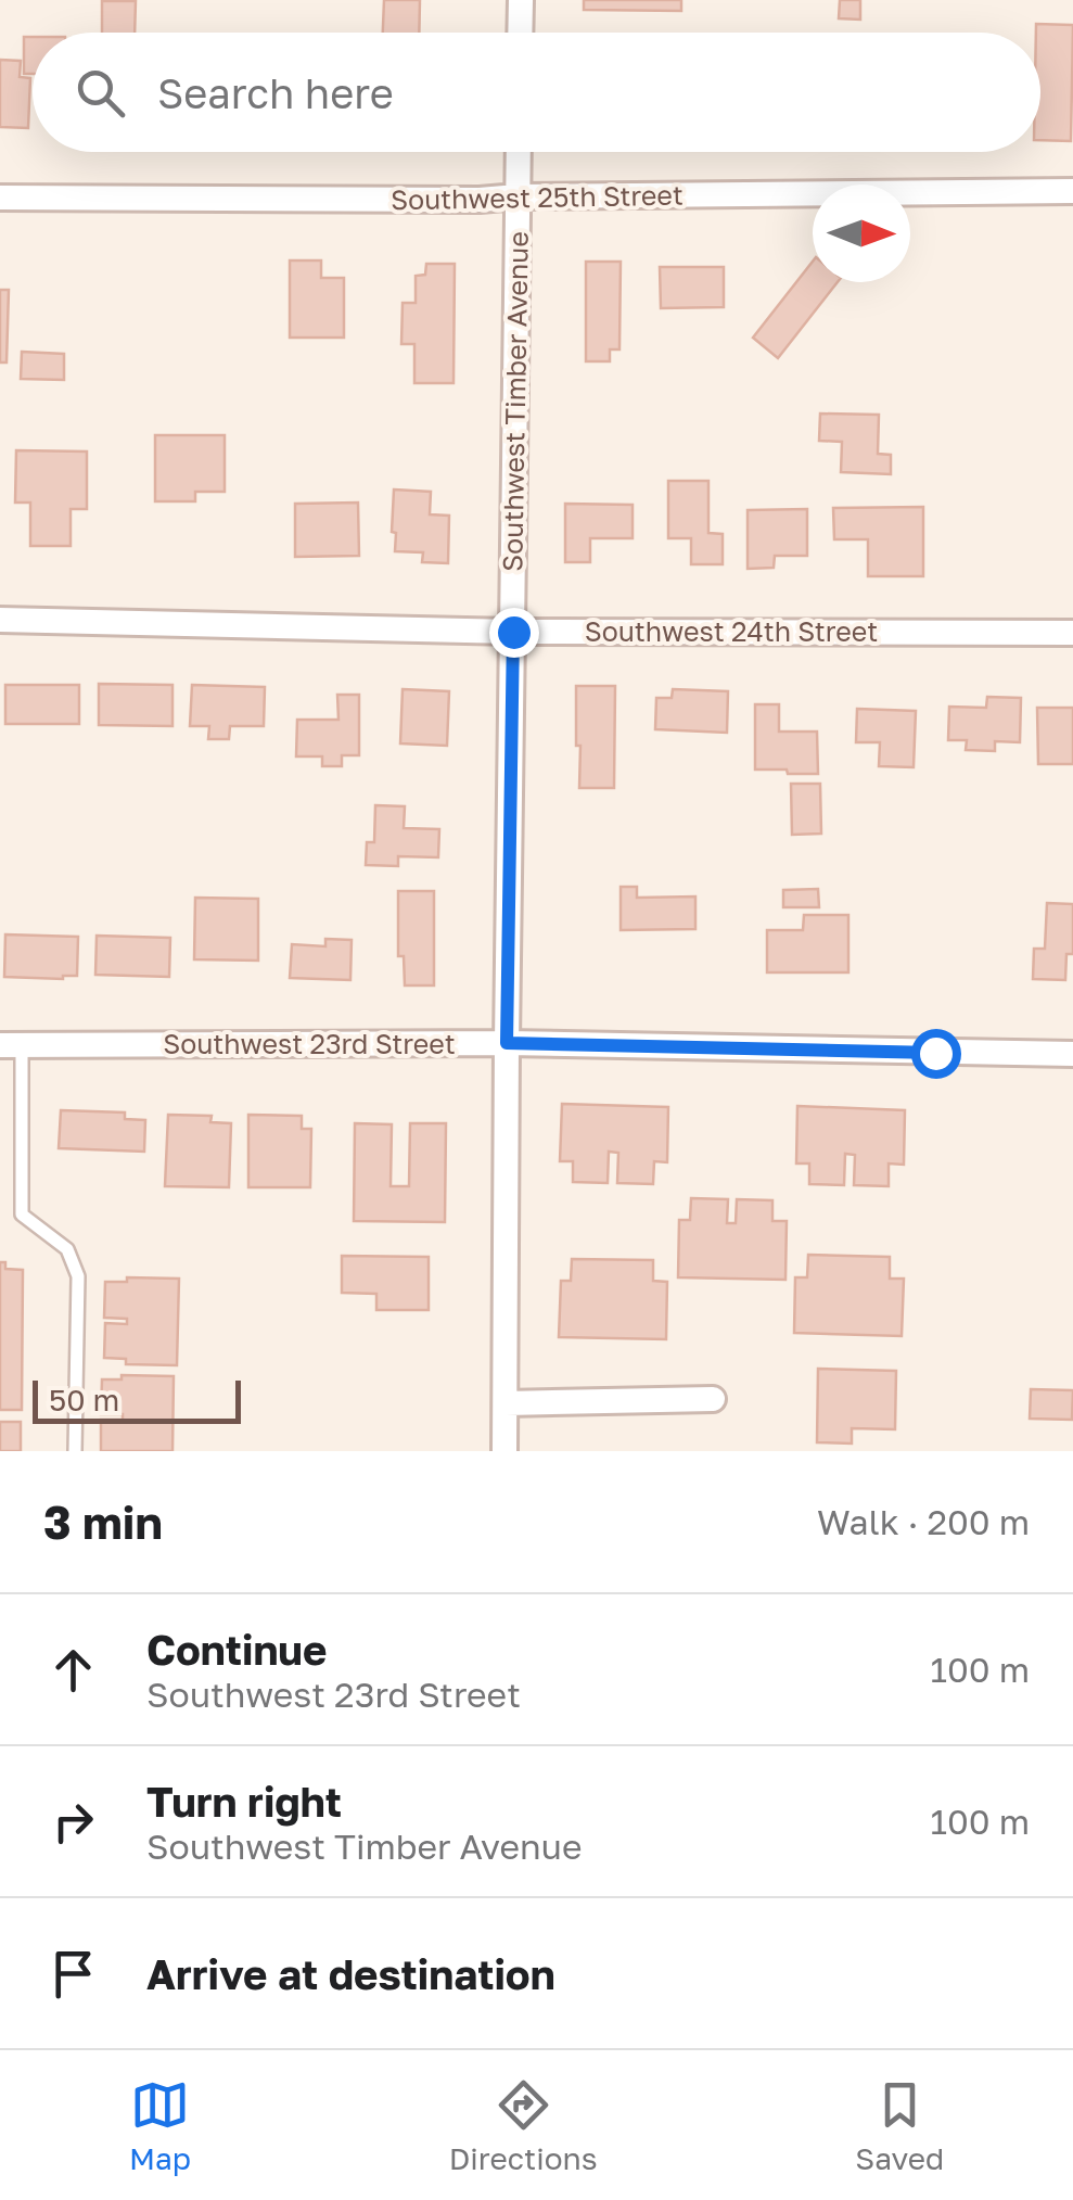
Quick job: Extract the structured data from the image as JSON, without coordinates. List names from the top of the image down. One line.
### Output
{"streets":{"street":["Southwest 25th Street","Southwest Timber Avenue","Southwest 24th Street","Southwest 23rd Street"]},"crossings":[["Southwest 25th Street","Southwest Timber Avenue"],["Southwest Timber Avenue","Southwest 24th Street"],["Southwest Timber Avenue","Southwest 23rd Street"]],"scale_bar":"50 m","north":"right","page":{"search":"Search here","scale":"50 m","heading":["3 min","Walk · 200 m"],"list":[["Continue","Southwest 23rd Street","100 m"],["Turn right","Southwest Timber Avenue","100 m"],"Arrive at destination"],"nav":["Map","Directions","Saved"]}}
